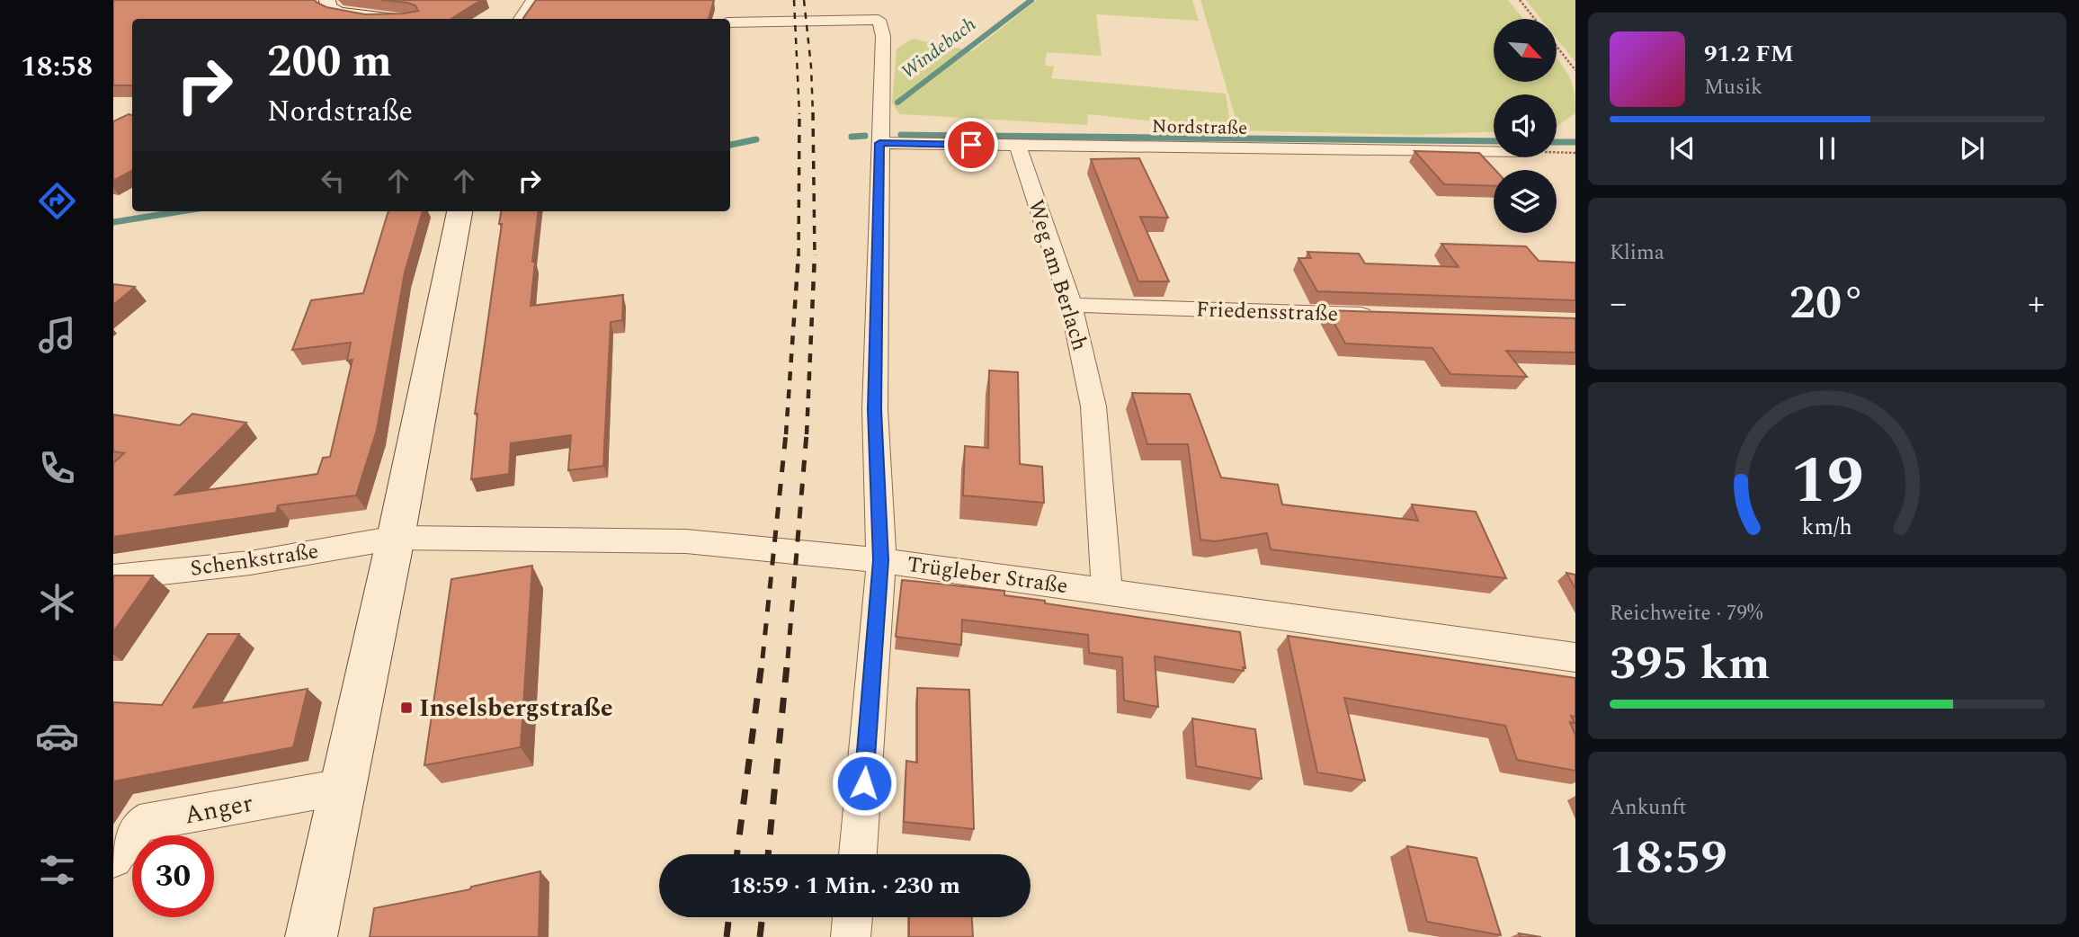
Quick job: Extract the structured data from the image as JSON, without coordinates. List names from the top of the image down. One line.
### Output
{"streets":{"street":["Nordstraße","Weg am Berlach","Friedensstraße","Schenkstraße","Trügleber Straße","Anger"]},"crossings":[["Nordstraße","Weg am Berlach"],["Weg am Berlach","Friedensstraße"],["Weg am Berlach","Trügleber Straße"],["Schenkstraße","Trügleber Straße"]],"water":["Windebach"],"places":{"transit":["Inselsbergstraße"]},"north":"bottom right","page":{"tabs":"18:58","turn":["200 m","Nordstraße"],"song":["91.2 FM","Musik"],"tile":["Klima",["Reichweite · 79%","395 km"],["Ankunft","18:59"]],"heat":["−","20°","+"],"limit":"30","trip":"18:59 · 1 Min. · 230 m","gauge":["19","km/h"]}}
